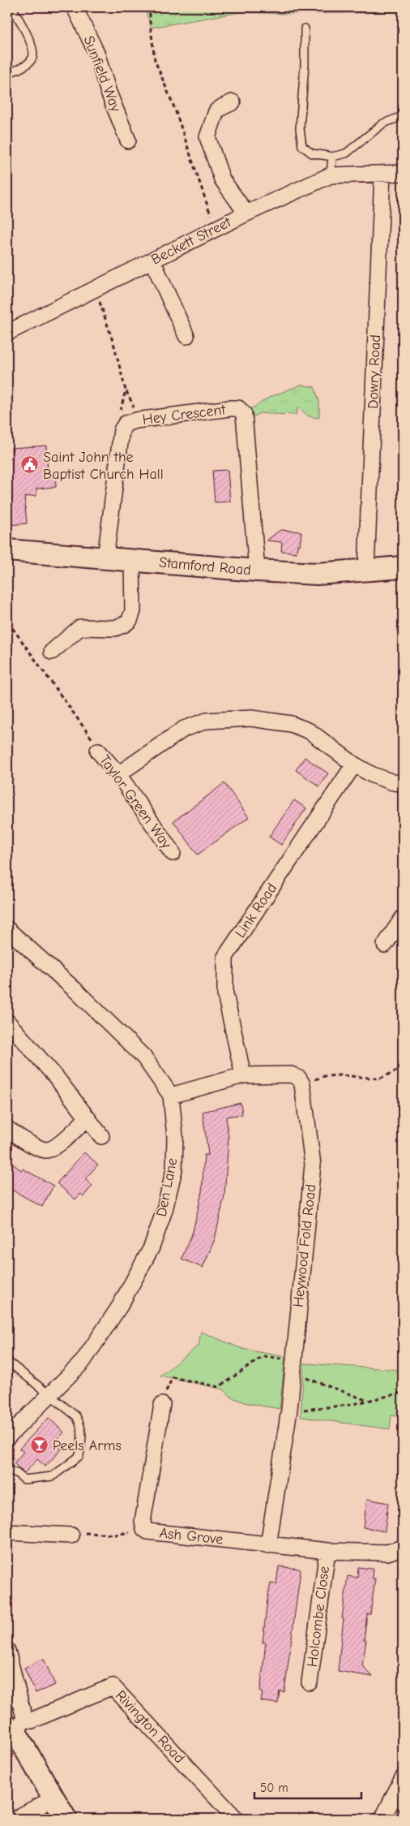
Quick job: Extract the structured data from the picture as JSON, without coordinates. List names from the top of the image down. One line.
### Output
{"streets":{"street":["Sunfield Way","Beckett Street","Dowry Road","Hey Crescent","Stamford Road","Taylor Green Way","Link Road","Den Lane","Heywood Fold Road","Ash Grove","Holcombe Close","Rivington Road"]},"crossings":[["Beckett Street","Dowry Road"],["Dowry Road","Stamford Road"],["Hey Crescent","Stamford Road"],["Heywood Fold Road","Ash Grove"],["Ash Grove","Holcombe Close"]],"places":{"public building":["Saint John the Baptist Church Hall"],"bar":["Peels Arms"]},"scale_bar":"50 m"}
